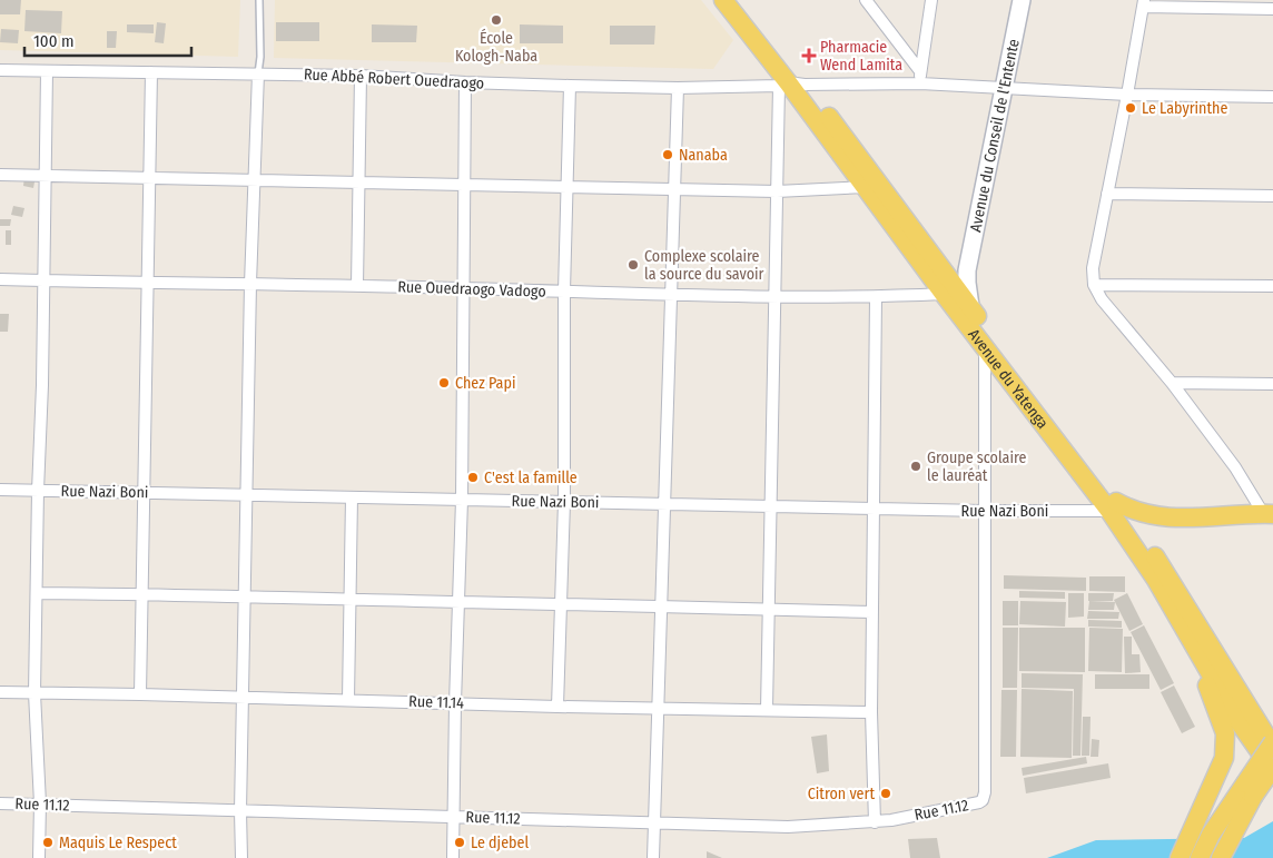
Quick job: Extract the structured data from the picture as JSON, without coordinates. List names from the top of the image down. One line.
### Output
{"streets":{"main road":["Avenue du Yatenga"],"street":["Rue Abbé Robert Ouedraogo","Avenue du Conseil de l'Entente","Rue Ouedraogo Vadogo","Rue Nazi Boni","Rue 11.14","Rue 11.12"]},"crossings":[["Rue Abbé Robert Ouedraogo","Avenue du Conseil de l'Entente"],["Rue Abbé Robert Ouedraogo","Avenue du Yatenga"],["Avenue du Conseil de l'Entente","Avenue du Yatenga"],["Rue Ouedraogo Vadogo","Avenue du Yatenga"],["Avenue du Yatenga","Rue Nazi Boni"],["Rue Nazi Boni","Rue 11.12"]],"places":{"other":["École Kologh-Naba","Le Labyrinthe","Nanaba","Complexe scolaire la source du savoir","Chez Papi","Groupe scolaire le lauréat","C'est la famille","Citron vert","Maquis Le Respect","Le djebel"],"health":["Pharmacie Wend Lamita"]},"scale_bar":"100 m"}
